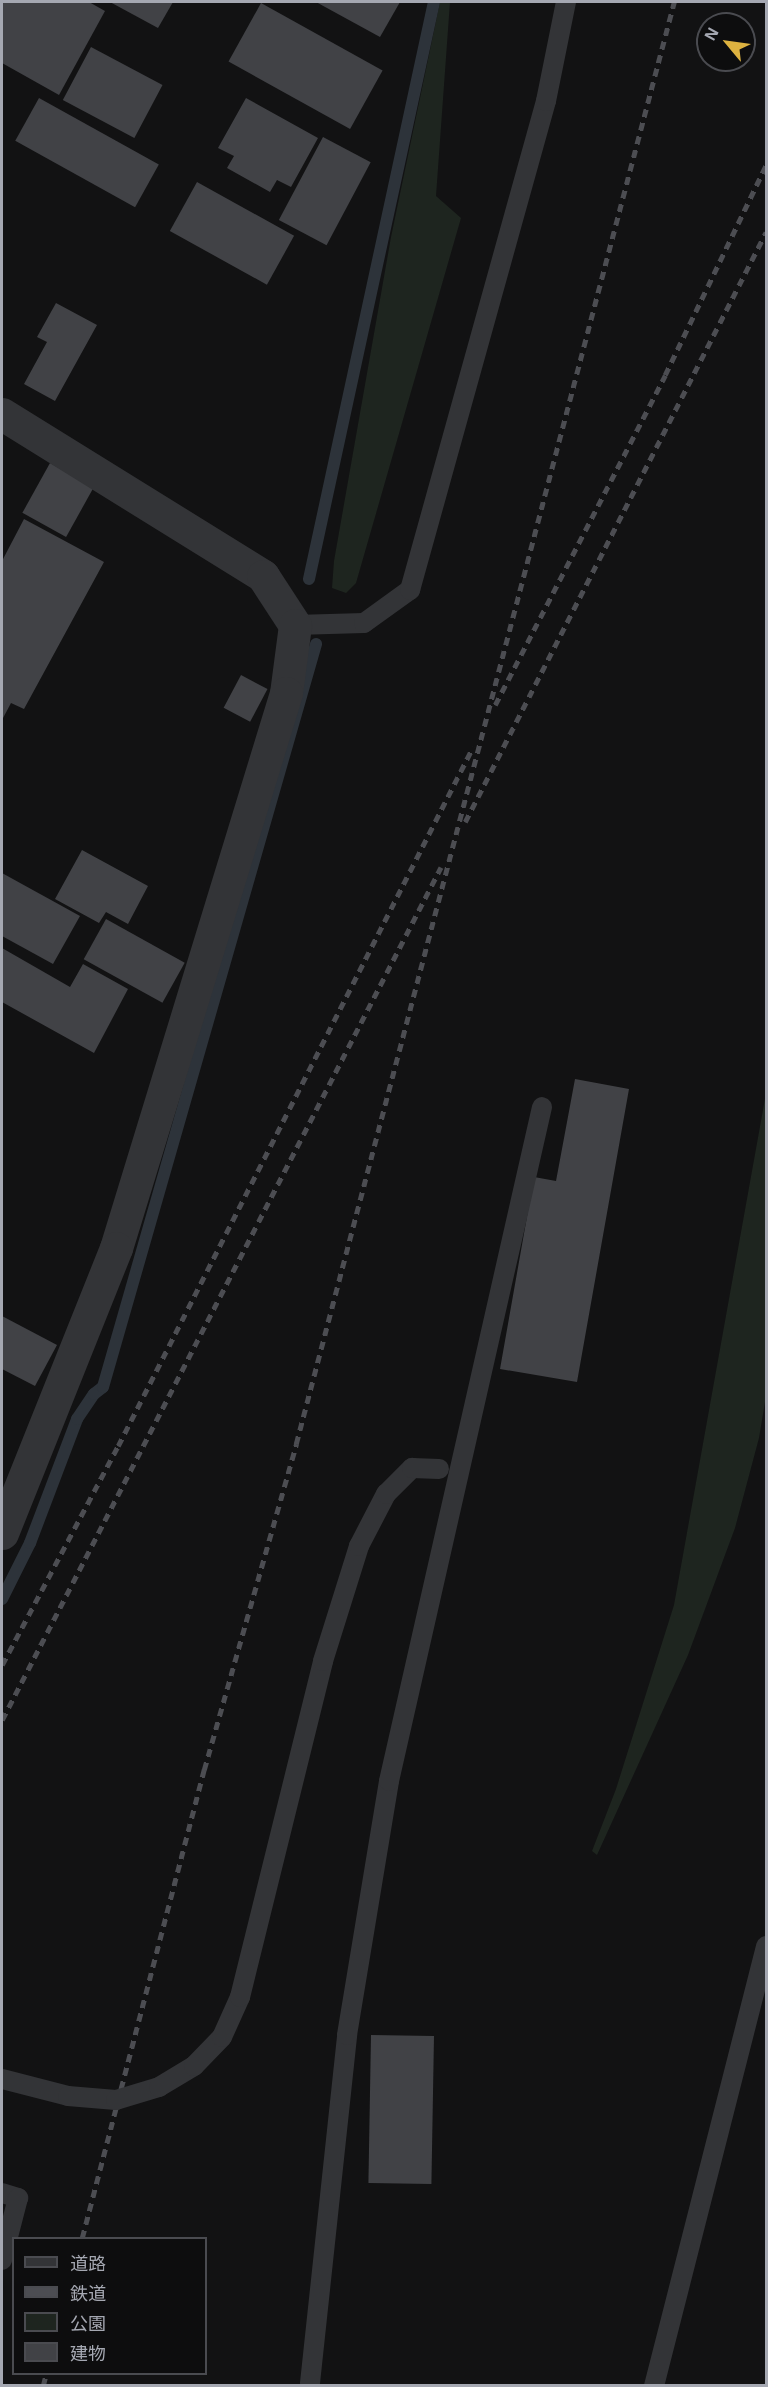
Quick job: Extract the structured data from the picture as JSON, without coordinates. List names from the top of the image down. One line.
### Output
{"legend":["道路","鉄道","公園","建物"],"north":"top left"}
